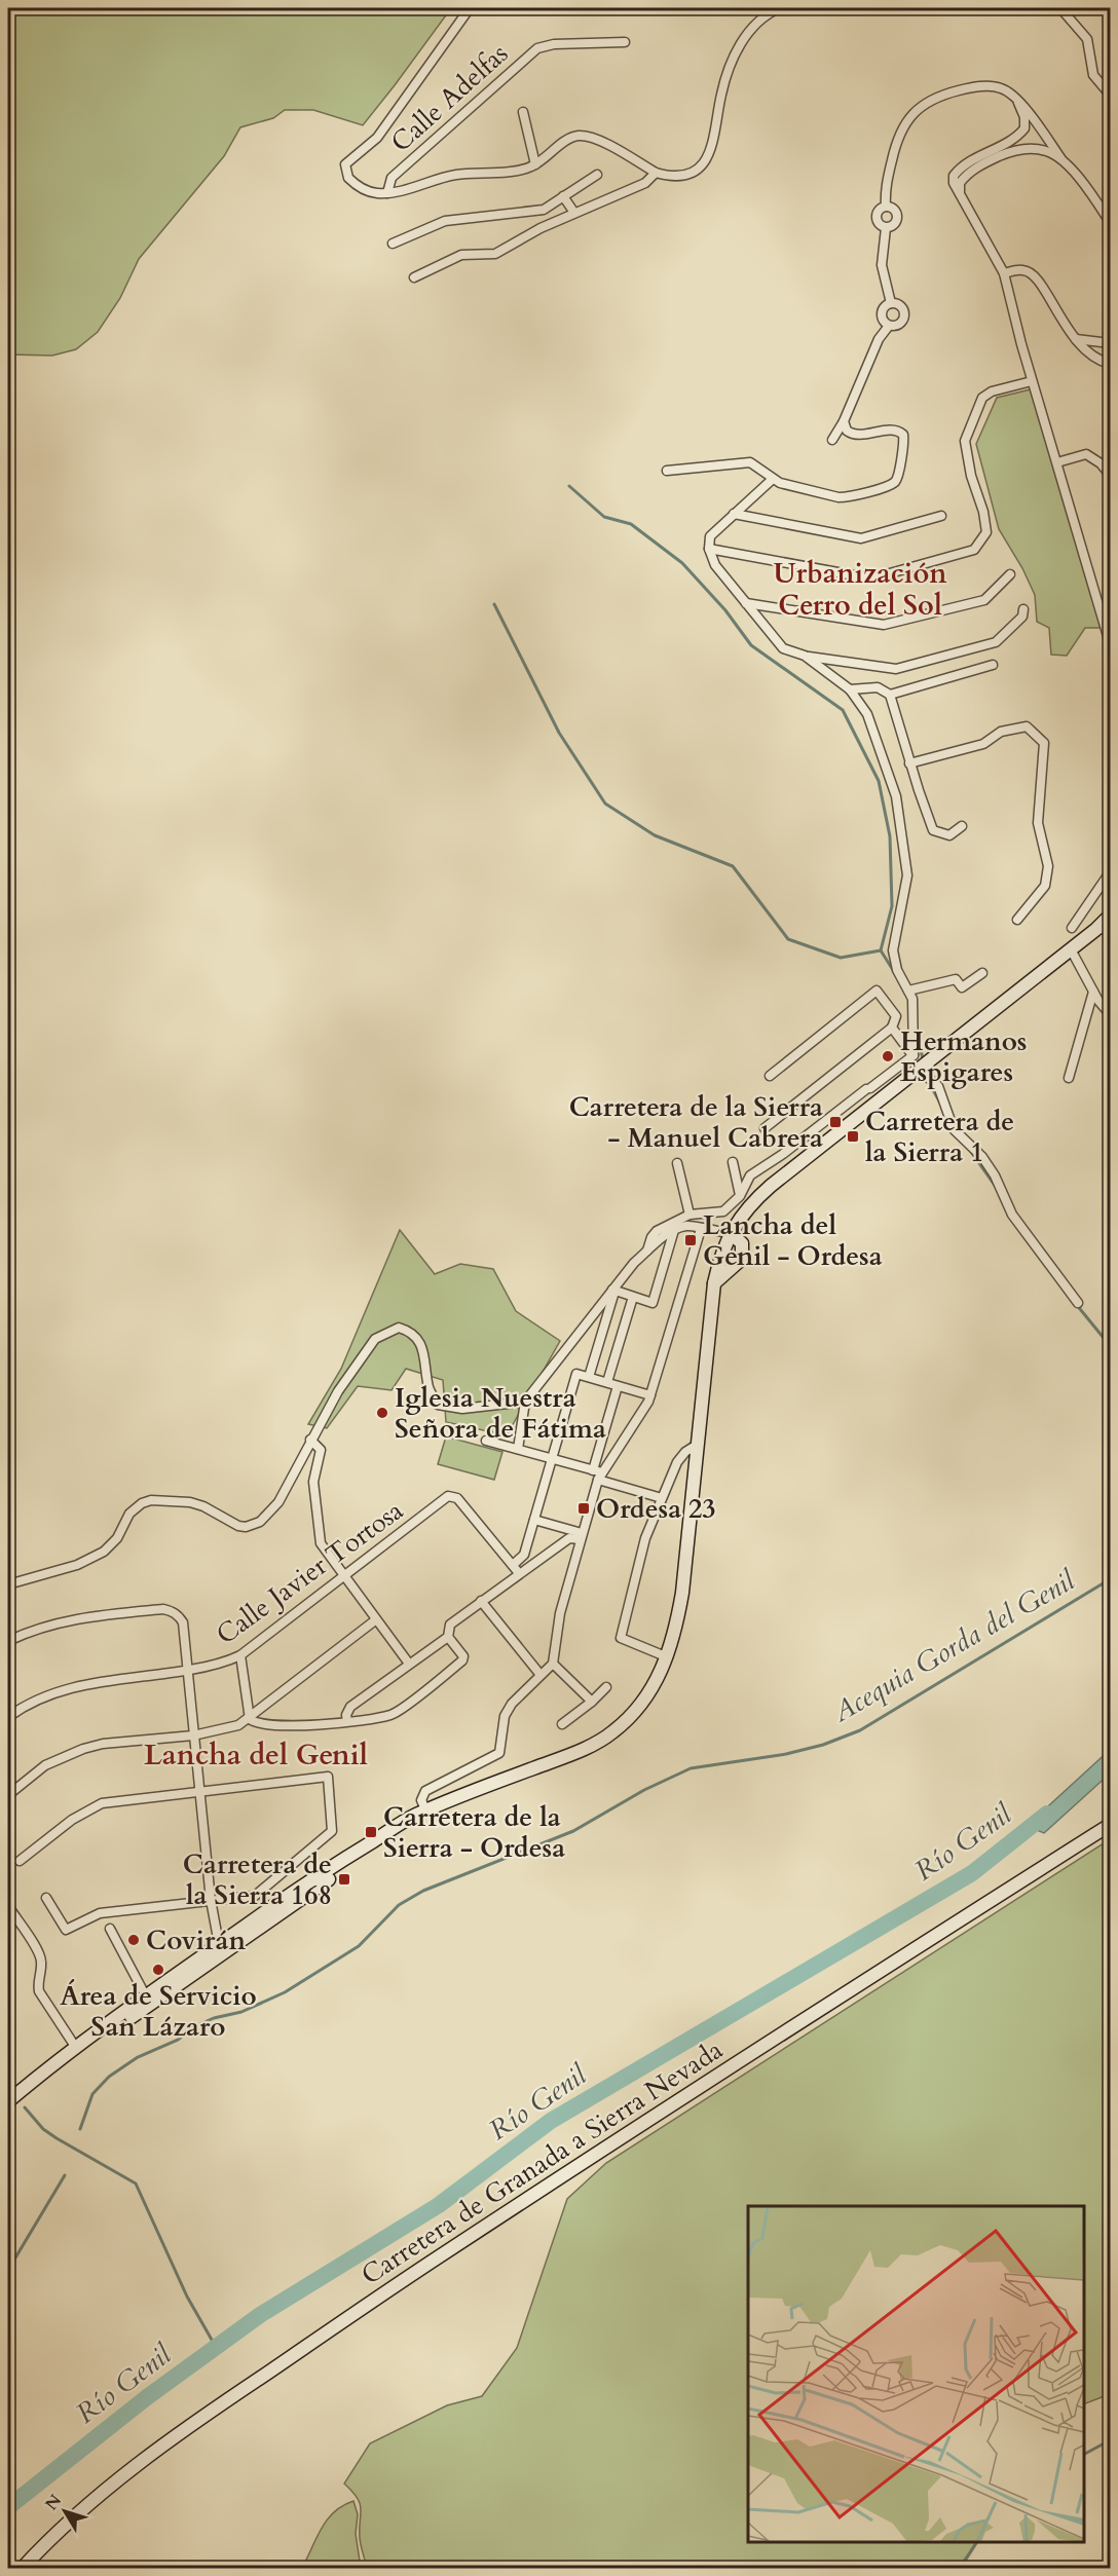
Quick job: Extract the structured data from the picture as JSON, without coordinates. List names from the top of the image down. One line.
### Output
{"streets":{"street":["Calle Adelfas","Calle Javier Tortosa","Carretera de Granada a Sierra Nevada"]},"districts":["Urbanización Cerro del Sol","Lancha del Genil"],"water":["Acequia Gorda del Genil","Río Genil"],"places":{"other":["Hermanos Espigares","Iglesia Nuestra Señora de Fátima","Covirán","Área de Servicio San Lázaro"],"transit":["Carretera de la Sierra - Manuel Cabrera","Carretera de la Sierra 1","Lancha del Genil - Ordesa","Ordesa 23","Carretera de la Sierra - Ordesa","Carretera de la Sierra 168"]},"north":"top left"}
